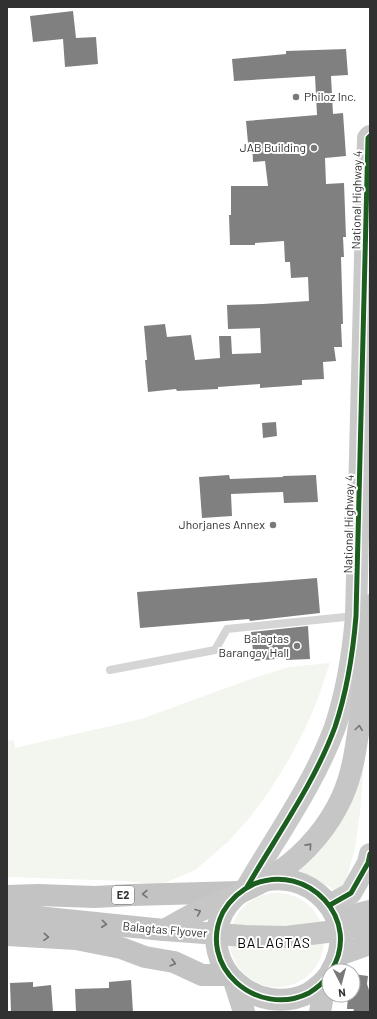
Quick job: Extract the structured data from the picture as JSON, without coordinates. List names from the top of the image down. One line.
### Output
{"streets":{"highway":["E2","Balagtas Flyover"],"main road":["National Highway 4"]},"crossings":[["National Highway 4","E2"]],"districts":["BALAGTAS"],"places":["Philoz Inc.","JAB Building","Jhorjanes Annex","Balagtas Barangay Hall"],"north":"bottom"}
